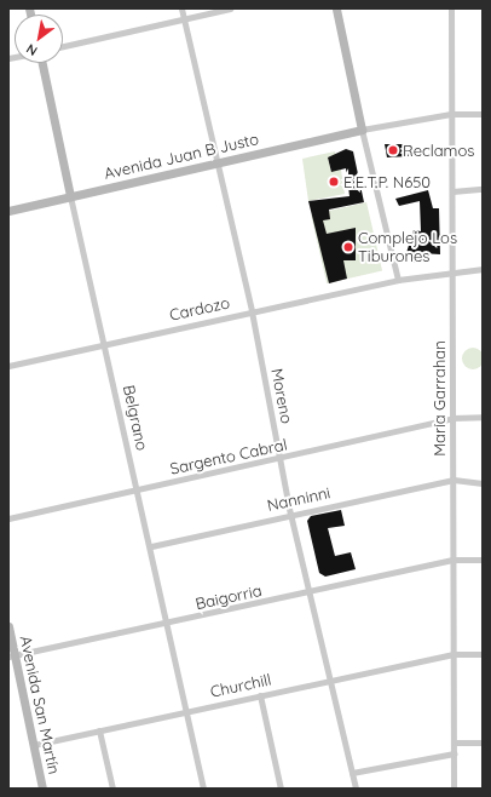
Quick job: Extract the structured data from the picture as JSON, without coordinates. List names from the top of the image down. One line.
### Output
{"streets":{"main road":["Avenida Juan B Justo","Belgrano","Avenida San Martín"],"street":["Cardozo","Moreno","María Garrahan","Sargento Cabral","Nanninni","Baigorria","Churchill"]},"crossings":[["Avenida Juan B Justo","Moreno"],["Avenida Juan B Justo","Belgrano"],["Cardozo","Moreno"],["Cardozo","María Garrahan"],["Cardozo","Belgrano"],["Moreno","Sargento Cabral"],["Moreno","Nanninni"],["Moreno","Baigorria"],["Moreno","Churchill"],["María Garrahan","Sargento Cabral"],["María Garrahan","Nanninni"],["María Garrahan","Baigorria"],["María Garrahan","Churchill"],["Belgrano","Sargento Cabral"],["Belgrano","Nanninni"],["Belgrano","Baigorria"],["Belgrano","Churchill"],["Baigorria","Avenida San Martín"],["Churchill","Avenida San Martín"]],"places":["Reclamos","E.E.T.P. N650","Complejo Los Tiburones"],"north":"bottom left"}
